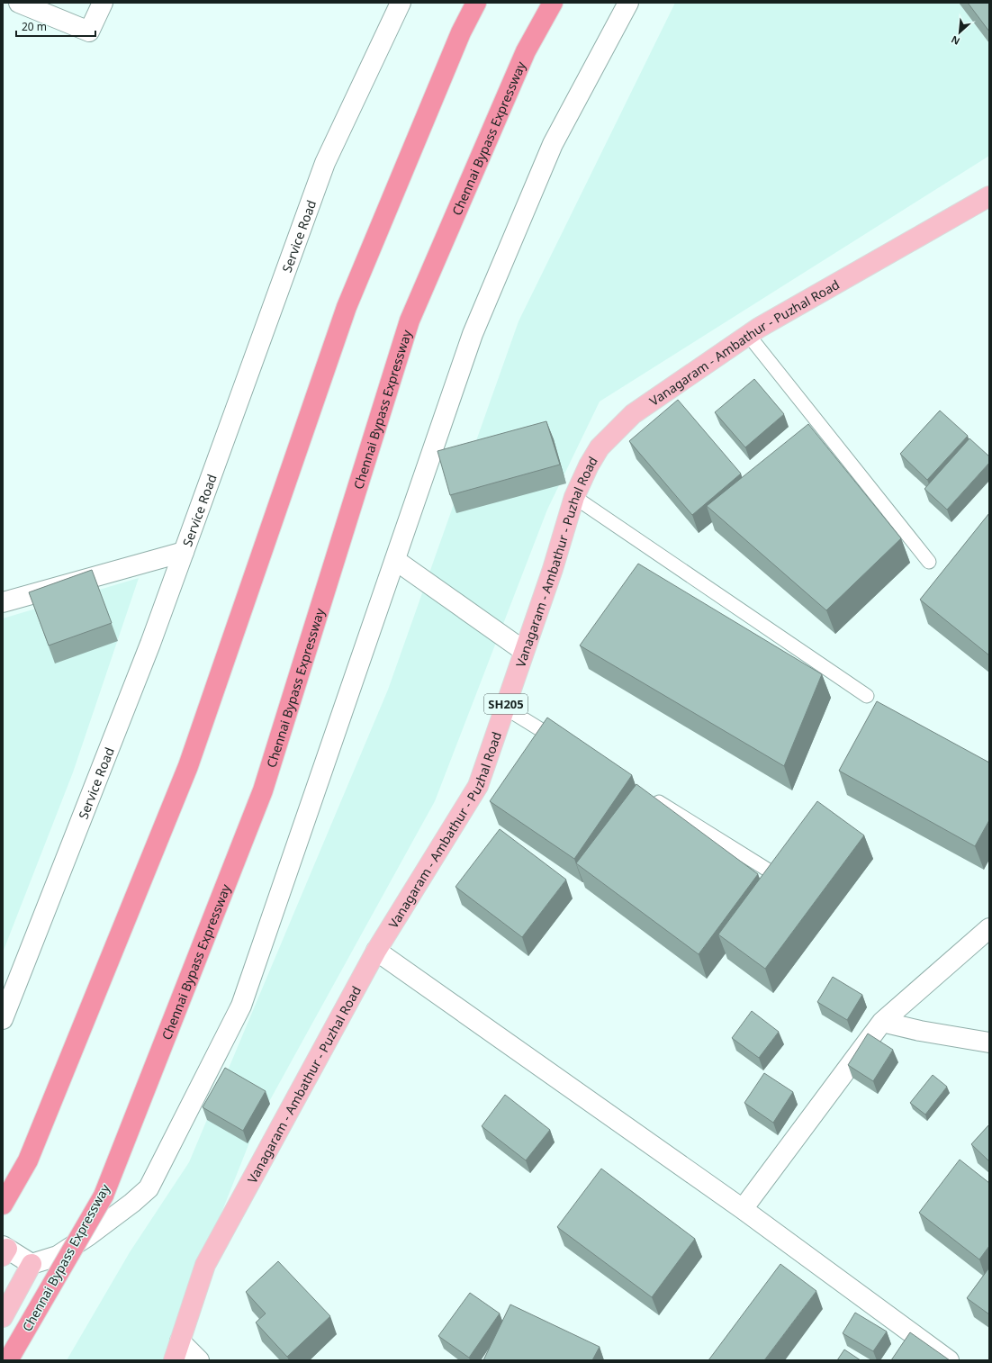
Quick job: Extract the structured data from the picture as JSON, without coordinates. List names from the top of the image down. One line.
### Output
{"streets":{"highway":["Chennai Bypass Expressway"],"main road":["Vanagaram - Ambathur - Puzhal Road","SH205"],"street":["Service Road"]},"scale_bar":"20 m","north":"bottom left"}
